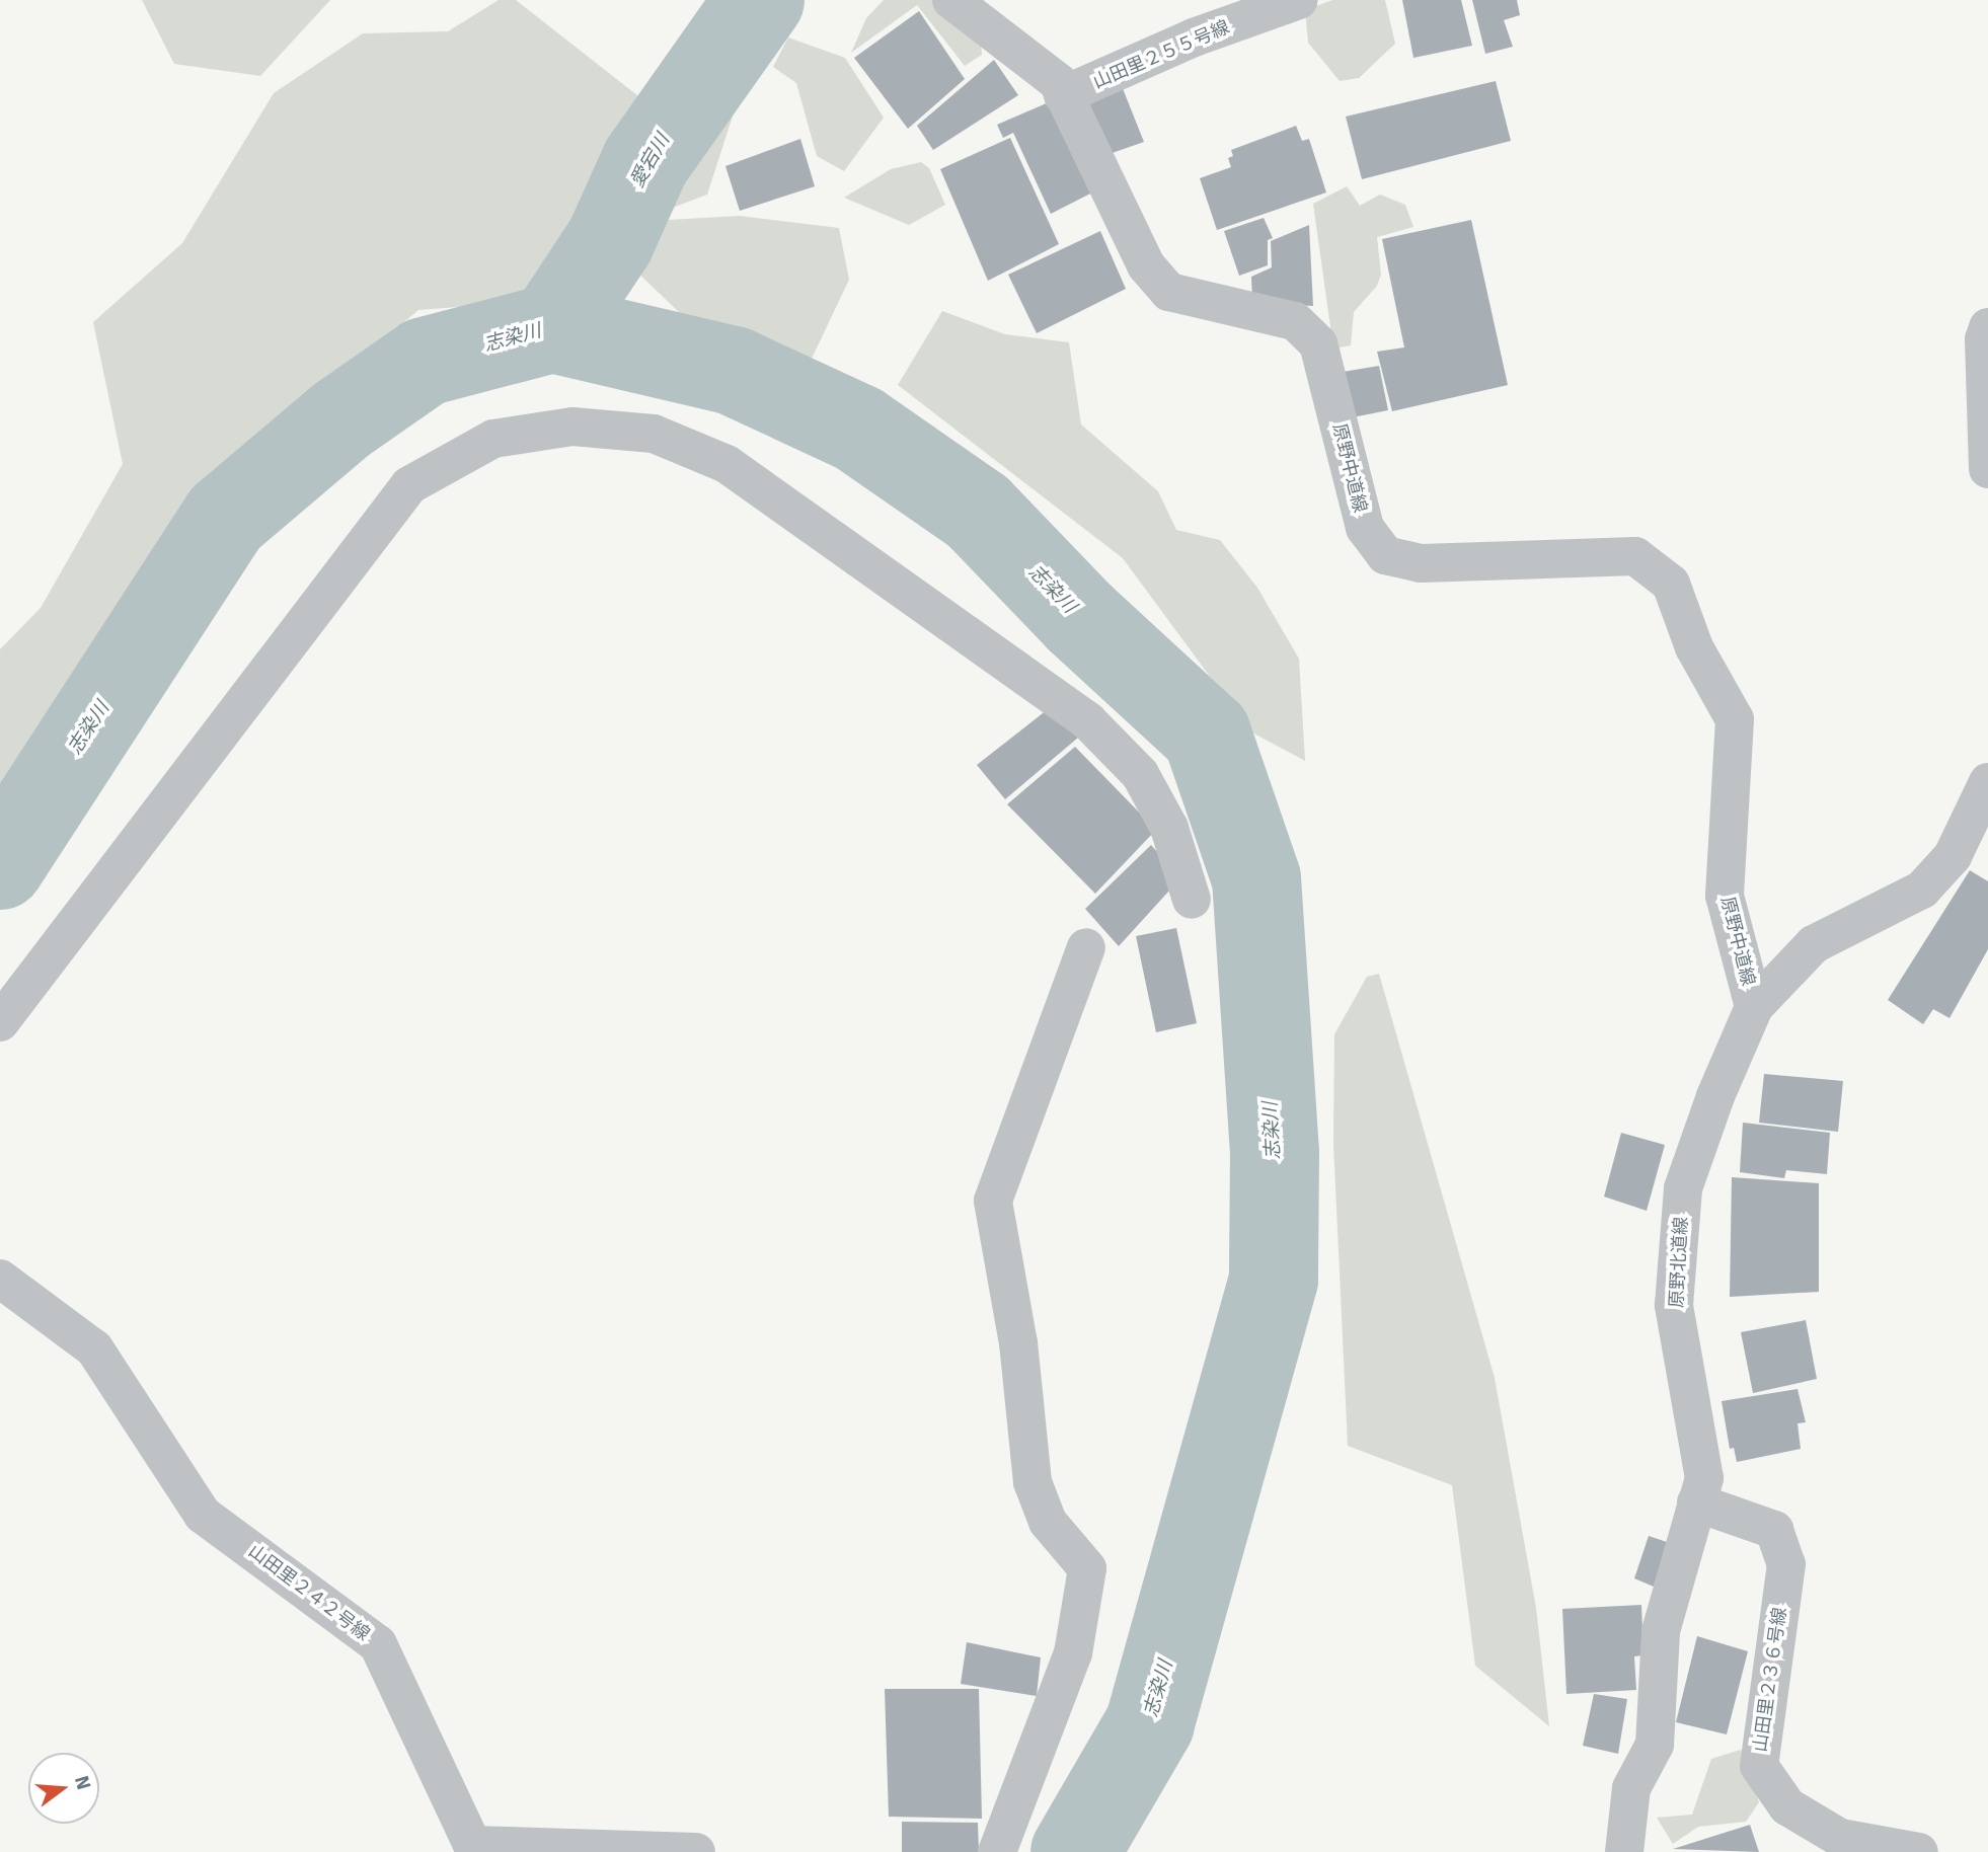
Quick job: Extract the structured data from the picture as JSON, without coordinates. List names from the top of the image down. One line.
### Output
{"streets":{"street":["山田里２５５号線","原野中道線","原野北道線","山田里２４２号線","山田里２３６号線"]},"crossings":[["山田里２５５号線","原野中道線"],["原野中道線","原野北道線"],["原野北道線","山田里２３６号線"]],"water":["愛宕川","志染川"],"north":"right"}
